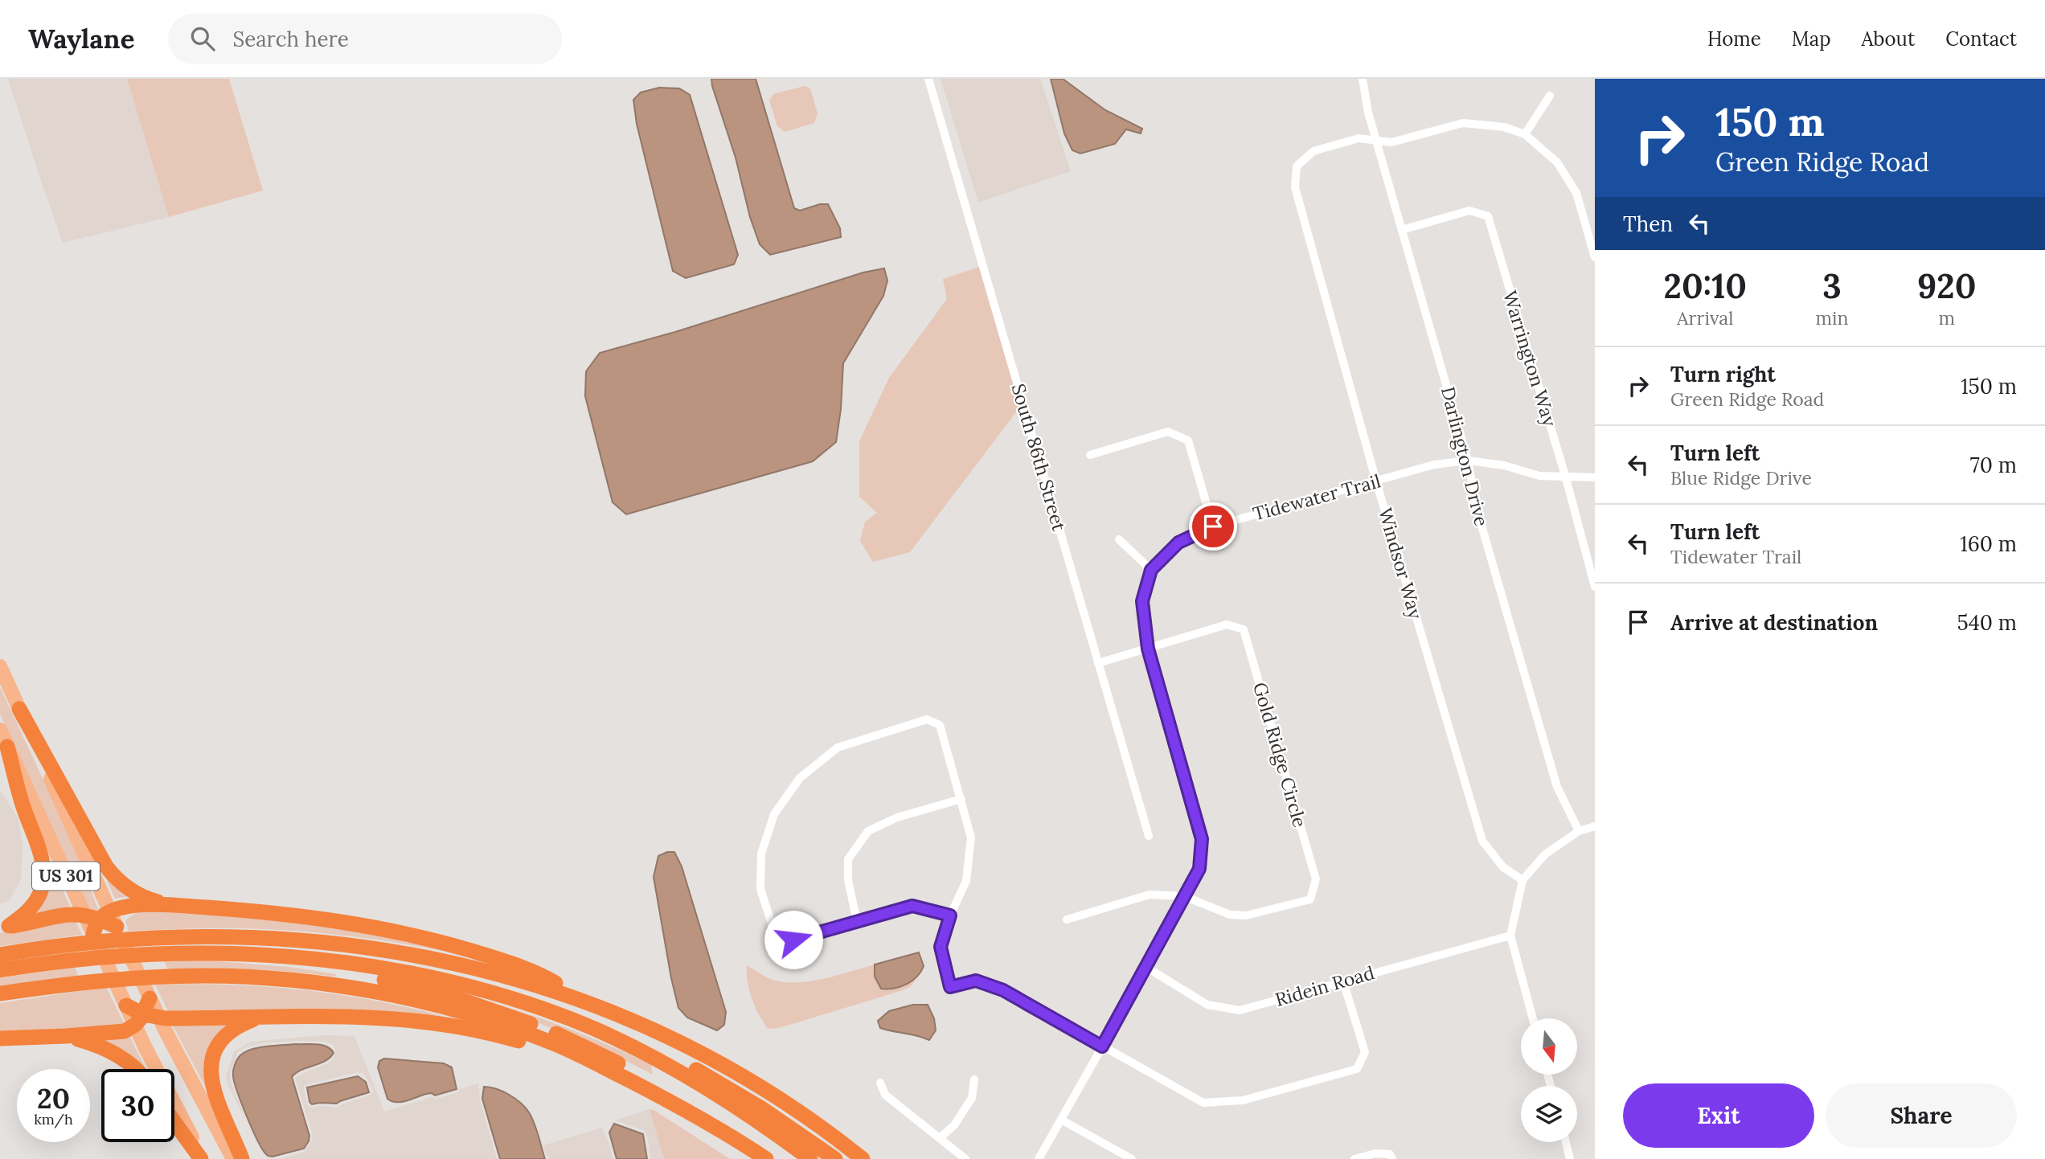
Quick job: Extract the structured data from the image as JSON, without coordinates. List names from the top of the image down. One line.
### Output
{"streets":{"main road":["US 301"],"street":["Warrington Way","Darlington Drive","South 86th Street","Tidewater Trail","Windsor Way","Gold Ridge Circle","Ridein Road"]},"crossings":[["Warrington Way","Darlington Drive"],["Warrington Way","Tidewater Trail"],["Darlington Drive","Tidewater Trail"],["Darlington Drive","Windsor Way"],["South 86th Street","Gold Ridge Circle"],["Tidewater Trail","Windsor Way"],["Tidewater Trail","Gold Ridge Circle"],["Tidewater Trail","Ridein Road"]],"north":"bottom","page":{"header":"Waylane","search":"Search here","nav":["Home","Map","About","Contact"],"turn":["150 m","Green Ridge Road"],"then":"Then","eta":["20:10","Arrival","3","min","920","m"],"list":[{"name":"Turn right","note":"Green Ridge Road","value":"150 m"},{"name":"Turn left","note":"Blue Ridge Drive","value":"70 m"},{"name":"Turn left","note":"Tidewater Trail","value":"160 m"},{"name":"Arrive at destination","value":"540 m"}],"speed":"20 km/h","limit":"30","buttons":["Exit","Share"]}}
